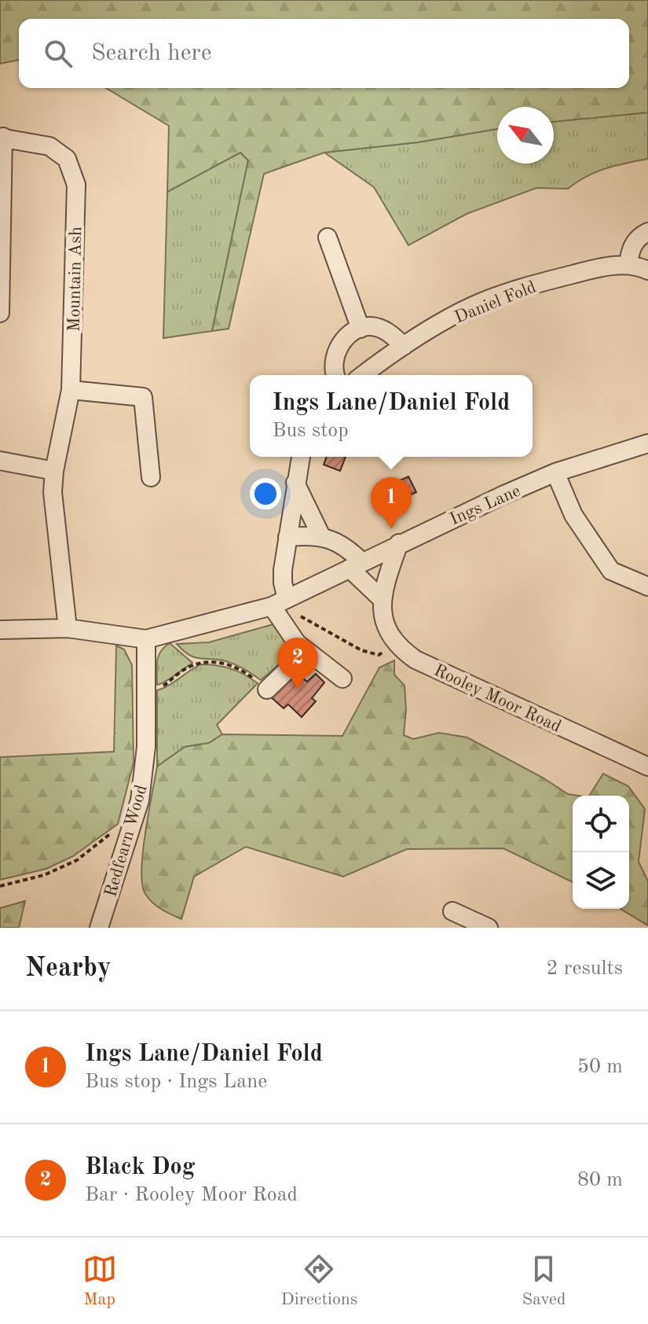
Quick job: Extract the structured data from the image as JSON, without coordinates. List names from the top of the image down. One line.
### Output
{"streets":{"street":["Mountain Ash","Daniel Fold","Ings Lane","Rooley Moor Road","Redfearn Wood"]},"north":"top left","page":{"search":"Search here","popup":["Ings Lane/Daniel Fold","Bus stop"],"pins":["1","2"],"heading":["Nearby","2 results"],"list":[{"mark":"1","name":"Ings Lane/Daniel Fold","note":"Bus stop · Ings Lane","value":"50 m"},{"mark":"2","name":"Black Dog","note":"Bar · Rooley Moor Road","value":"80 m"}],"nav":["Map","Directions","Saved"]}}
